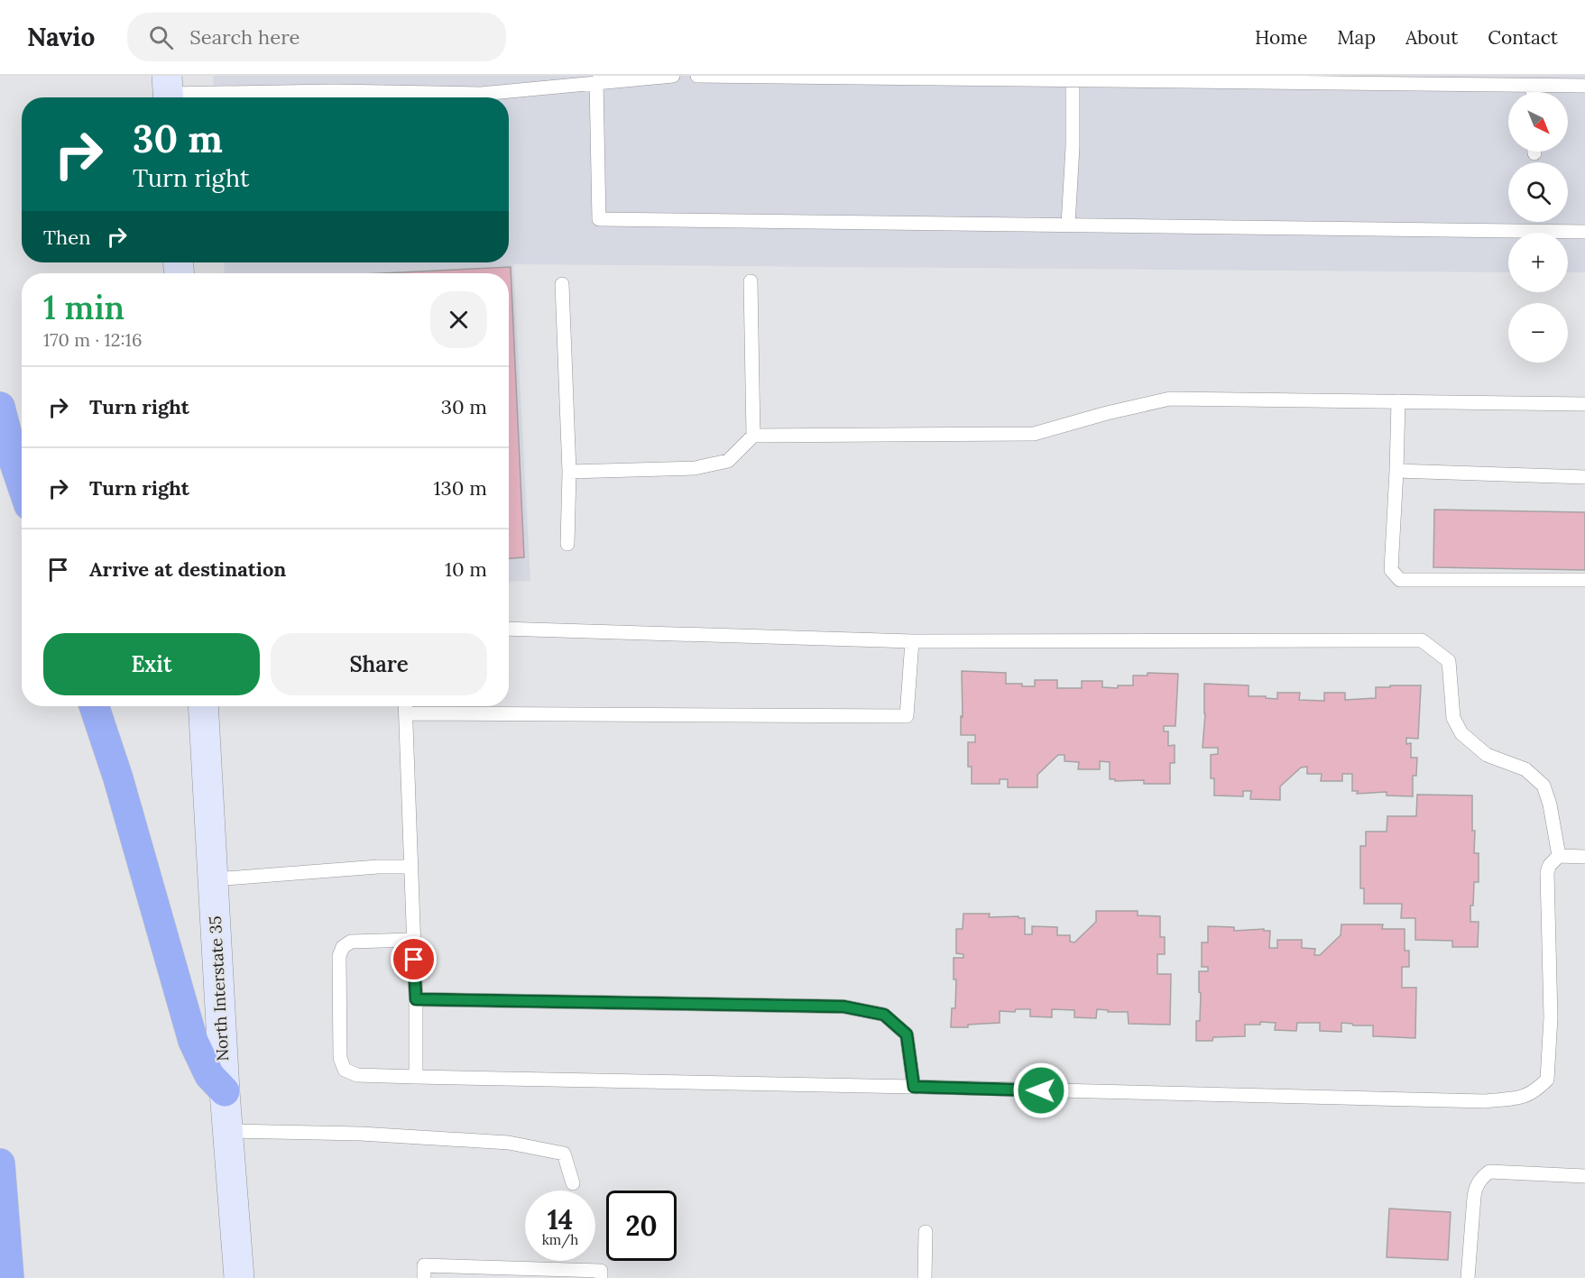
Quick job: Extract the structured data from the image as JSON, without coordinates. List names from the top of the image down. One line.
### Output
{"streets":{"main road":["North Interstate 35"]},"north":"bottom right","page":{"header":"Navio","search":"Search here","nav":["Home","Map","About","Contact"],"map_buttons":["+","−"],"turn":["30 m","Turn right"],"then":"Then","heading":["1 min","170 m · 12:16"],"list":[{"name":"Turn right","value":"30 m"},{"name":"Turn right","value":"130 m"},{"name":"Arrive at destination","value":"10 m"}],"buttons":["Exit","Share"],"speed":"14 km/h","limit":"20"}}
